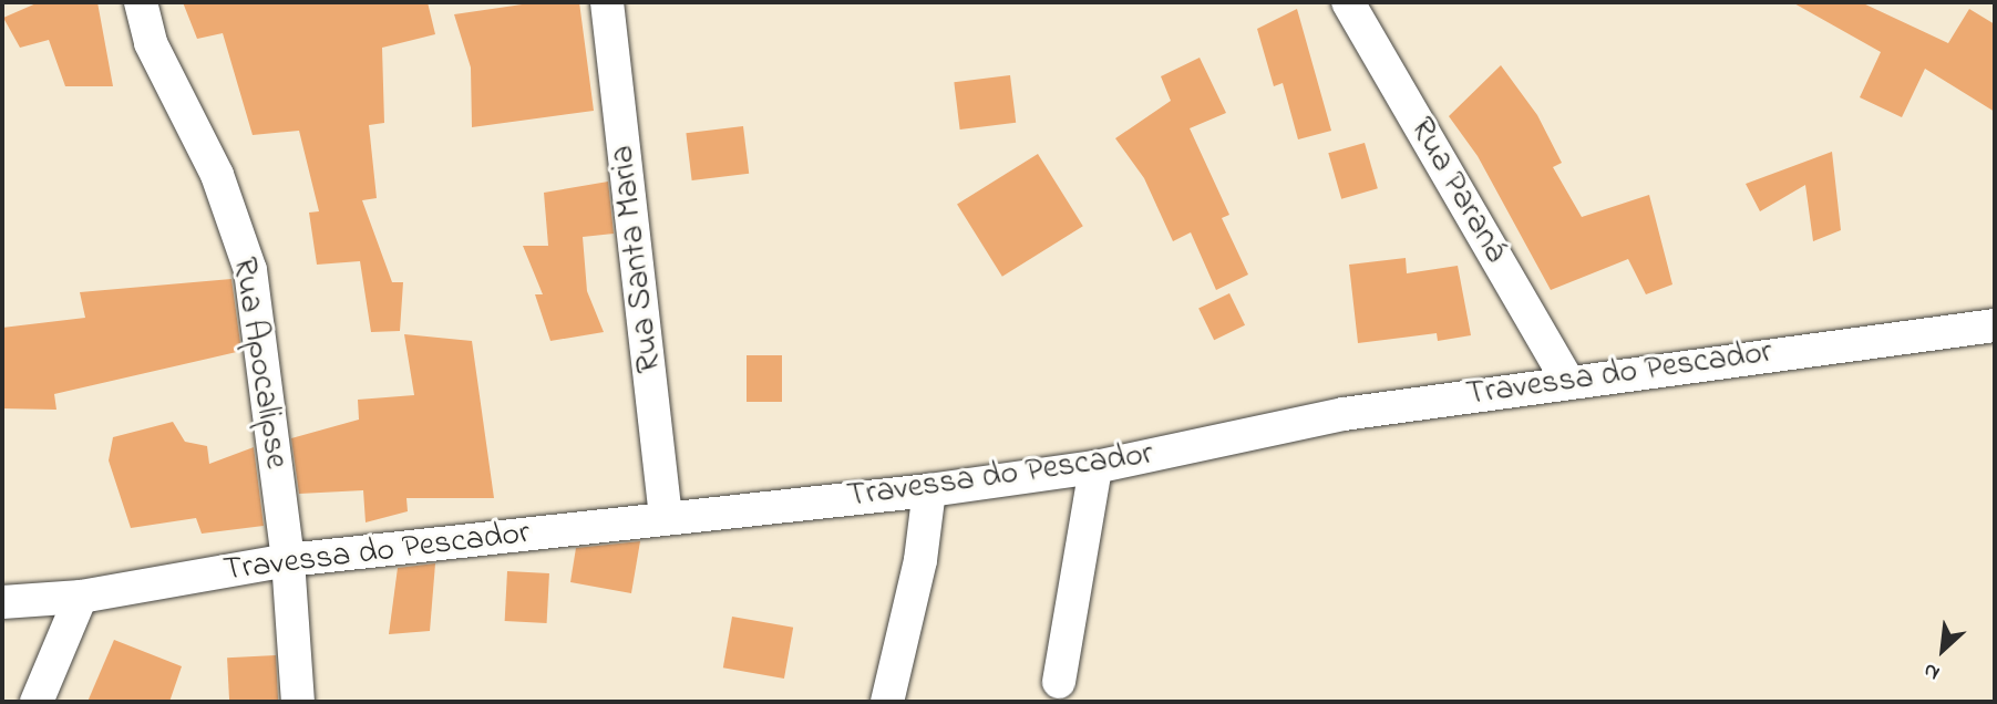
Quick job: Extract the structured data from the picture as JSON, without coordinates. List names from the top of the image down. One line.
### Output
{"streets":{"street":["Rua Paraná","Rua Santa Maria","Rua Apocalipse","Travessa do Pescador"]},"crossings":[["Rua Paraná","Travessa do Pescador"],["Rua Santa Maria","Travessa do Pescador"],["Rua Apocalipse","Travessa do Pescador"]],"north":"bottom left"}
